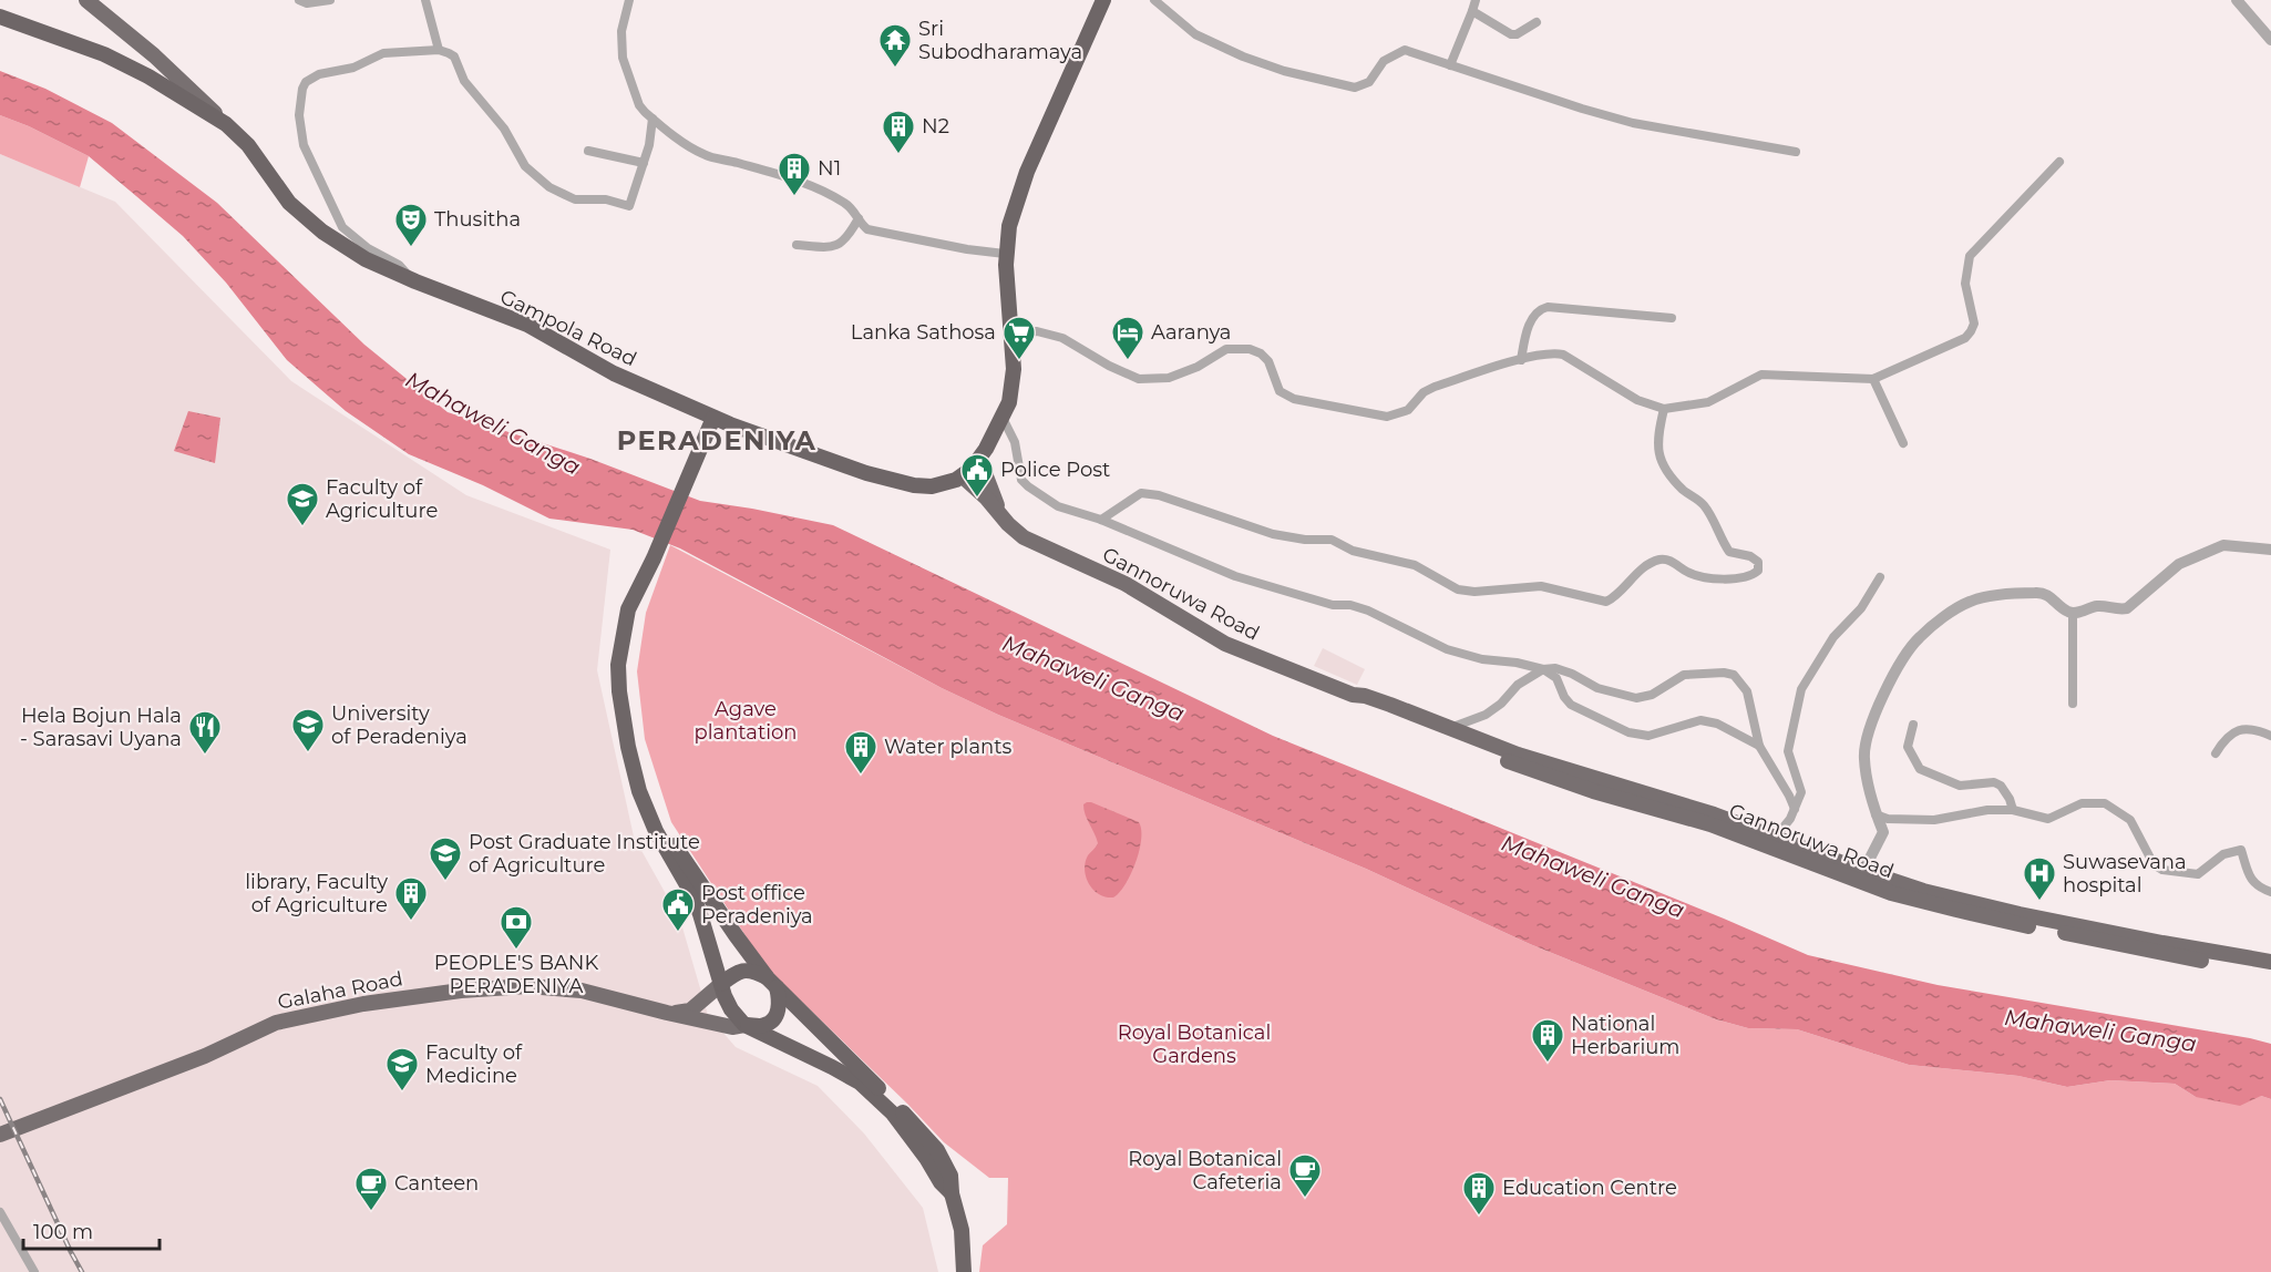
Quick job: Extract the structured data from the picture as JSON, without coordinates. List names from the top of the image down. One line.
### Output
{"streets":{"highway":["Gampola Road"],"main road":["Gannoruwa Road","Galaha Road"]},"crossings":[["Gampola Road","Gannoruwa Road"]],"districts":["PERADENIYA"],"water":["Mahaweli Ganga"],"parks":["Agave plantation","Royal Botanical Gardens"],"places":{"temple":["Sri Subodharamaya"],"building":["N2","N1","Water plants","library, Faculty of Agriculture","National Herbarium","Education Centre"],"theatre":["Thusitha"],"supermarket":["Lanka Sathosa"],"hotel":["Aaranya"],"public building":["Police Post","Post office Peradeniya"],"school or university":["Faculty of Agriculture","University of Peradeniya","Post Graduate Institute of Agriculture","Faculty of Medicine"],"restaurant":["Hela Bojun Hala - Sarasavi Uyana"],"hospital":["Suwasevana hospital"],"bank":["PEOPLE'S BANK PERADENIYA"],"cafe":["Royal Botanical Cafeteria","Canteen"]},"scale_bar":"100 m"}
